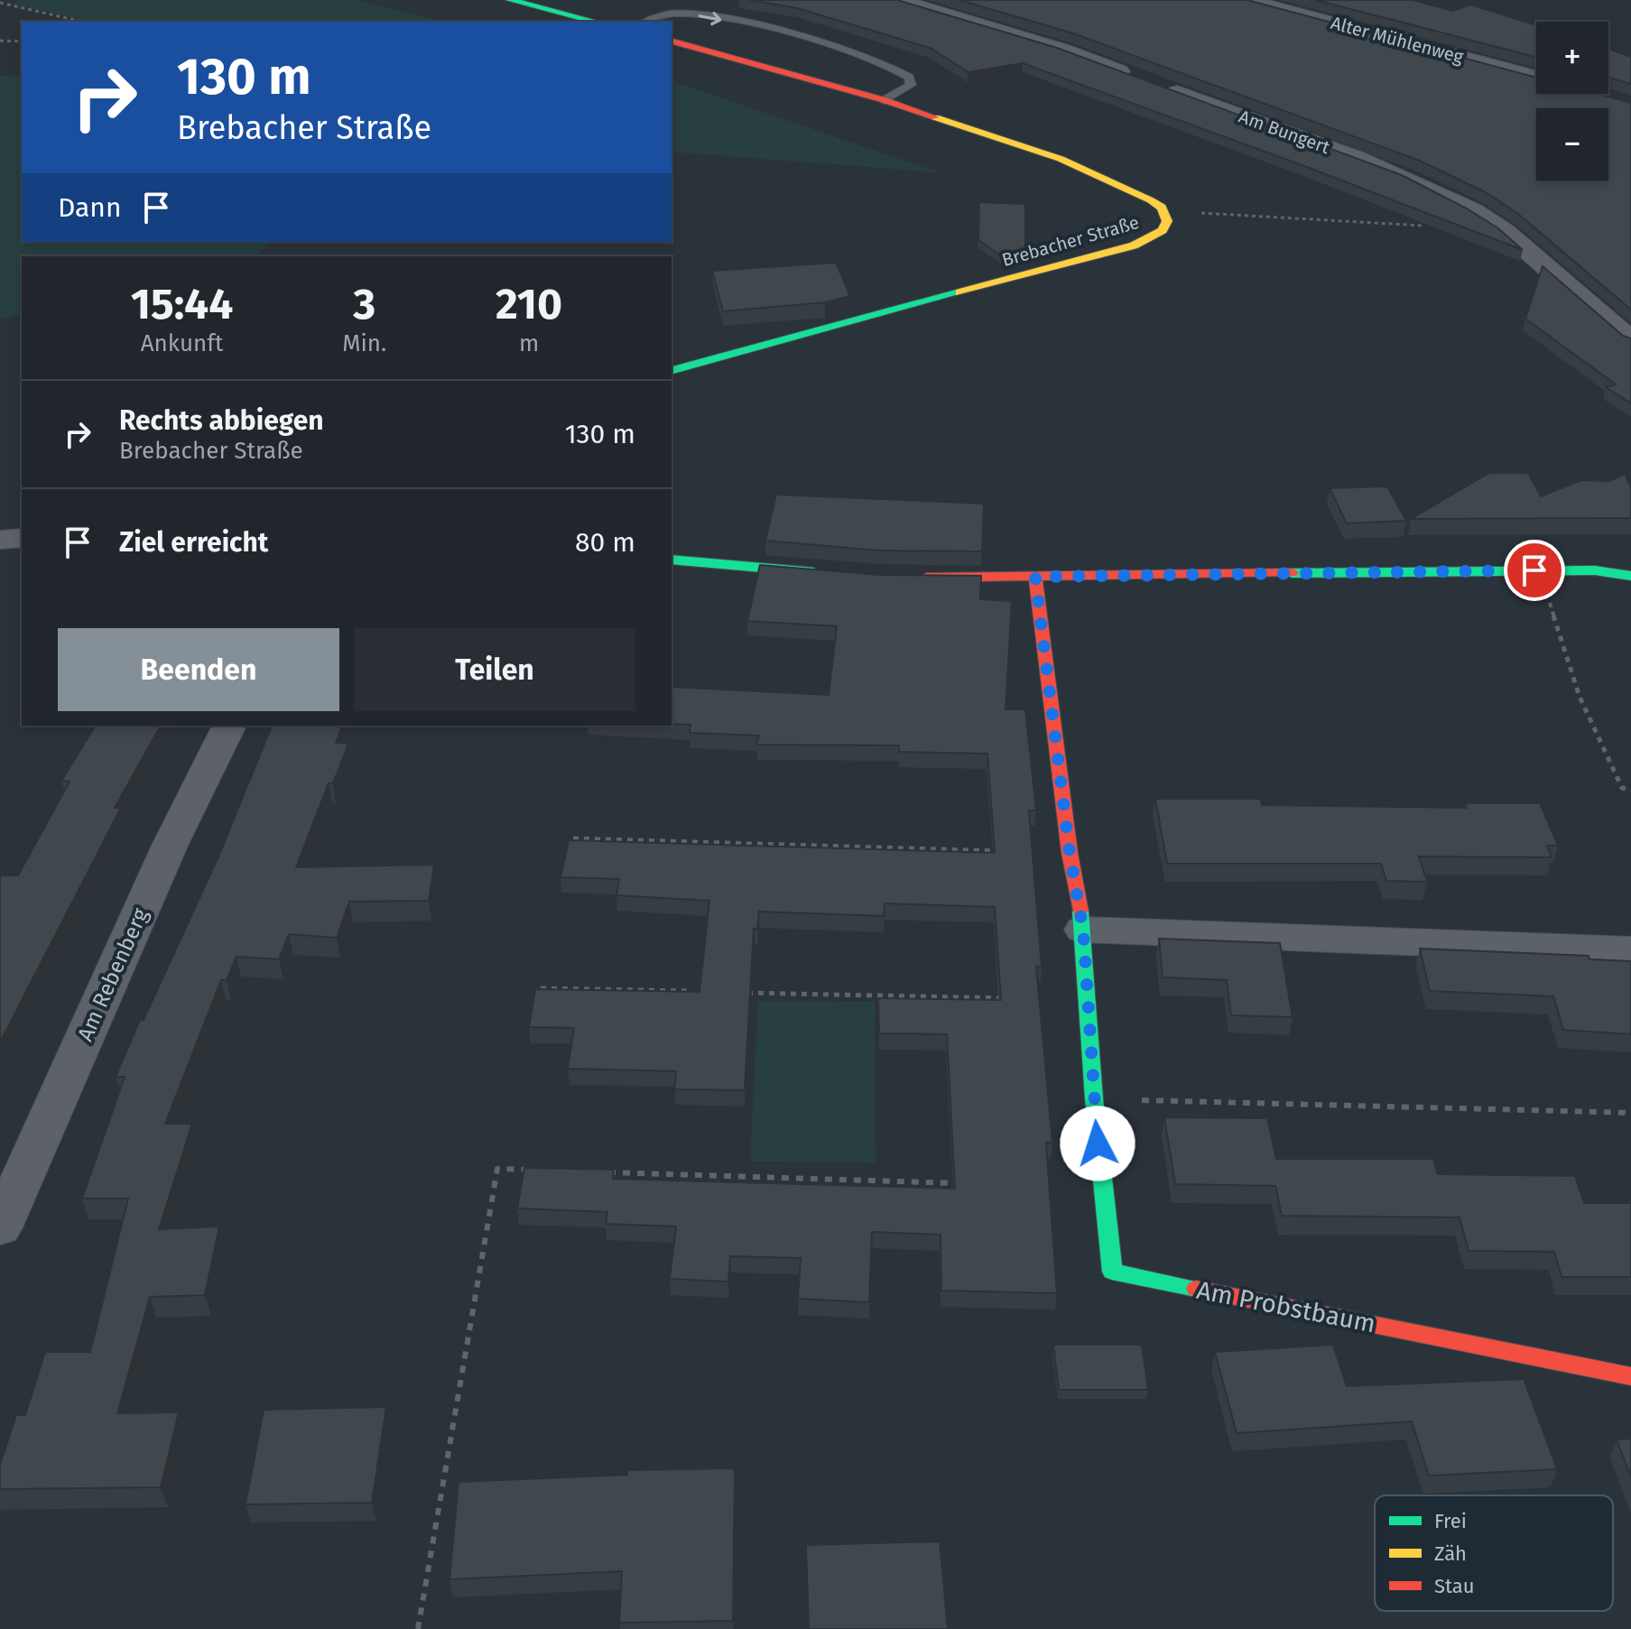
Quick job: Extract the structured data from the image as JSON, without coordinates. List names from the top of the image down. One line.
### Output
{"streets":{"street":["Alter Mühlenweg","Am Bungert","Brebacher Straße","Am Rebenberg","Am Probstbaum"]},"legend":["Frei","Zäh","Stau"],"page":{"map_buttons":["+","−"],"turn":["130 m","Brebacher Straße"],"then":"Dann","eta":["15:44","Ankunft","3","Min.","210","m"],"list":[{"name":"Rechts abbiegen","note":"Brebacher Straße","value":"130 m"},{"name":"Ziel erreicht","value":"80 m"}],"buttons":["Beenden","Teilen"]}}
